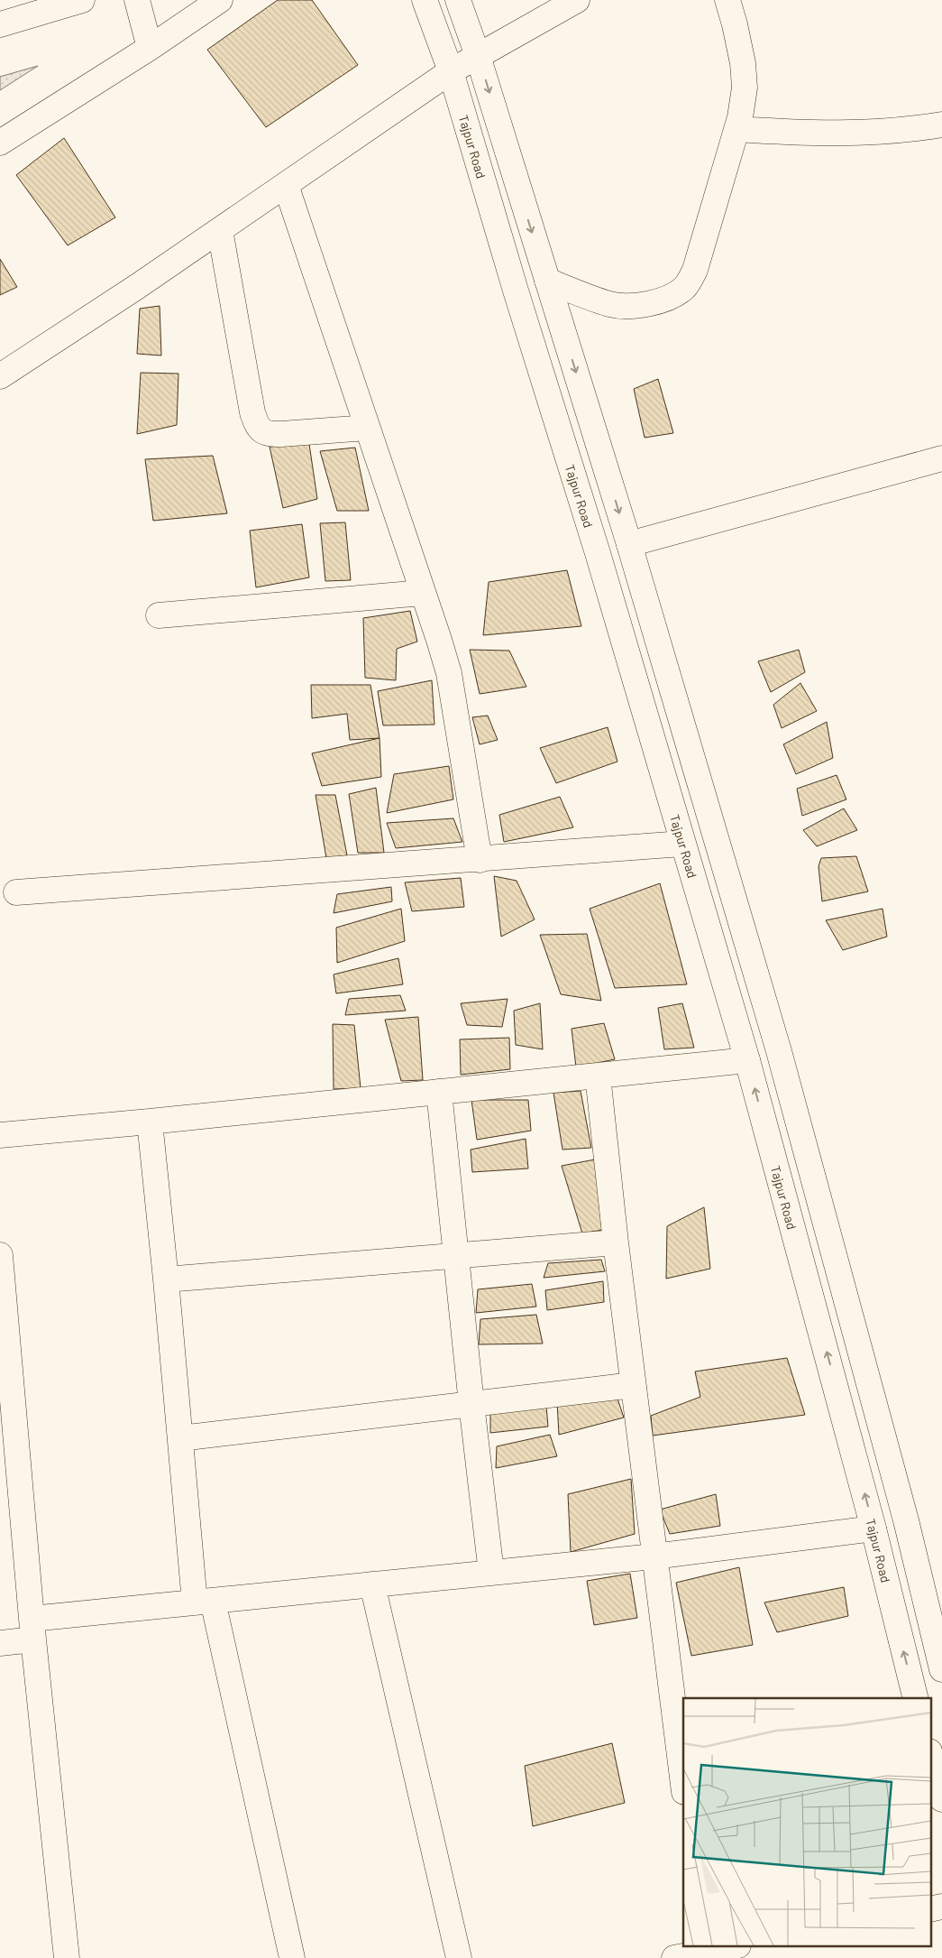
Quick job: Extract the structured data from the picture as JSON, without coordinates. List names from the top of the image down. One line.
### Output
{"streets":{"street":["Tajpur Road"]}}
